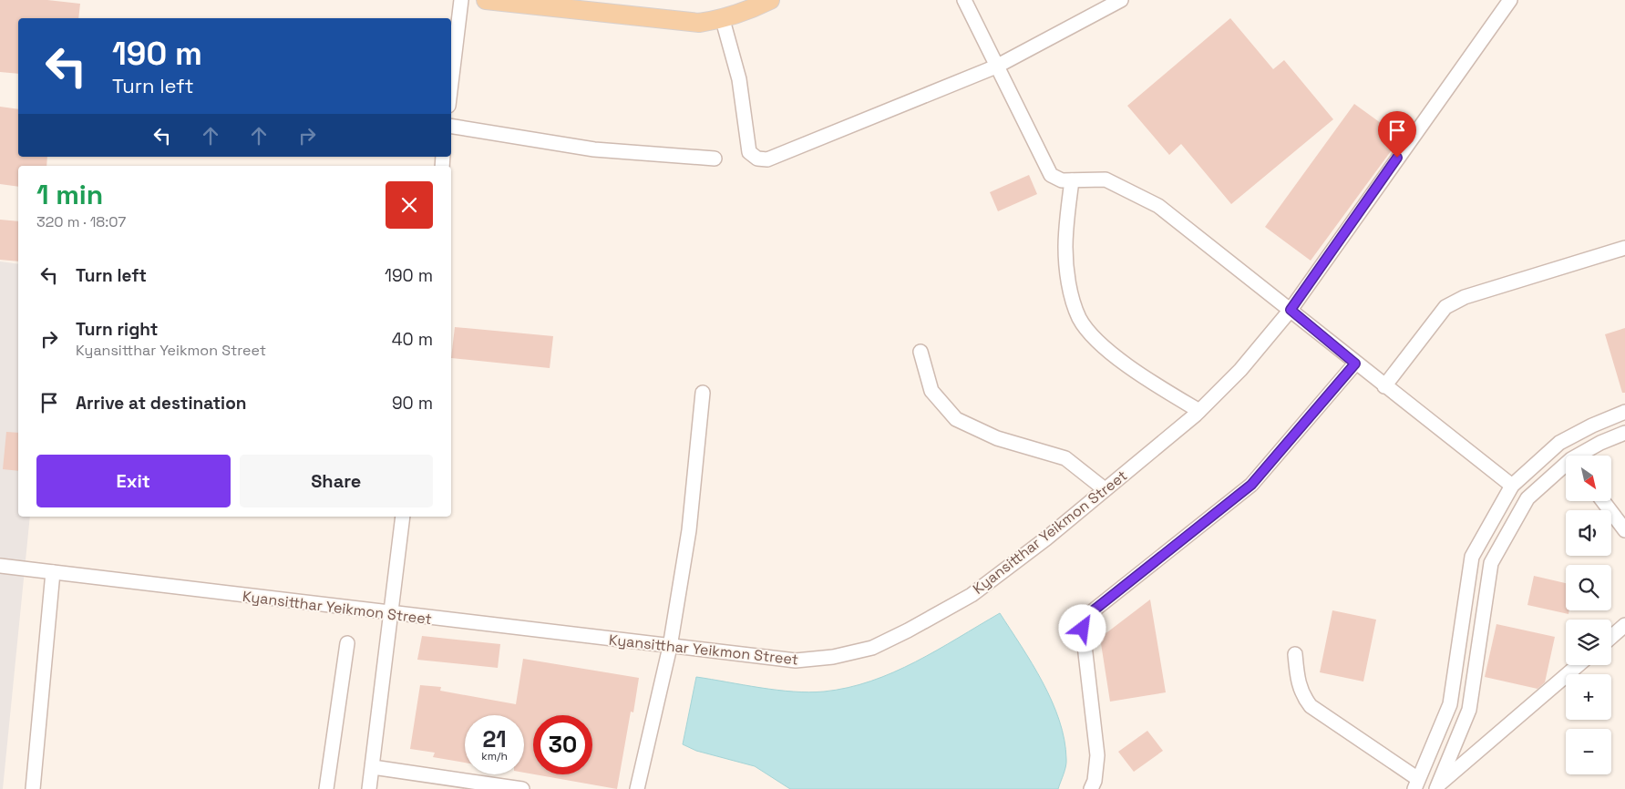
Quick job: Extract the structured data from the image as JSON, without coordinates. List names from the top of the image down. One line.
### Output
{"streets":{"street":["Kyansitthar Yeikmon Street"]},"north":"bottom right","page":{"turn":["190 m","Turn left"],"heading":["1 min","320 m · 18:07"],"list":[{"name":"Turn left","value":"190 m"},{"name":"Turn right","note":"Kyansitthar Yeikmon Street","value":"40 m"},{"name":"Arrive at destination","value":"90 m"}],"buttons":["Exit","Share"],"map_buttons":["+","−"],"speed":"21 km/h","limit":"30"}}
